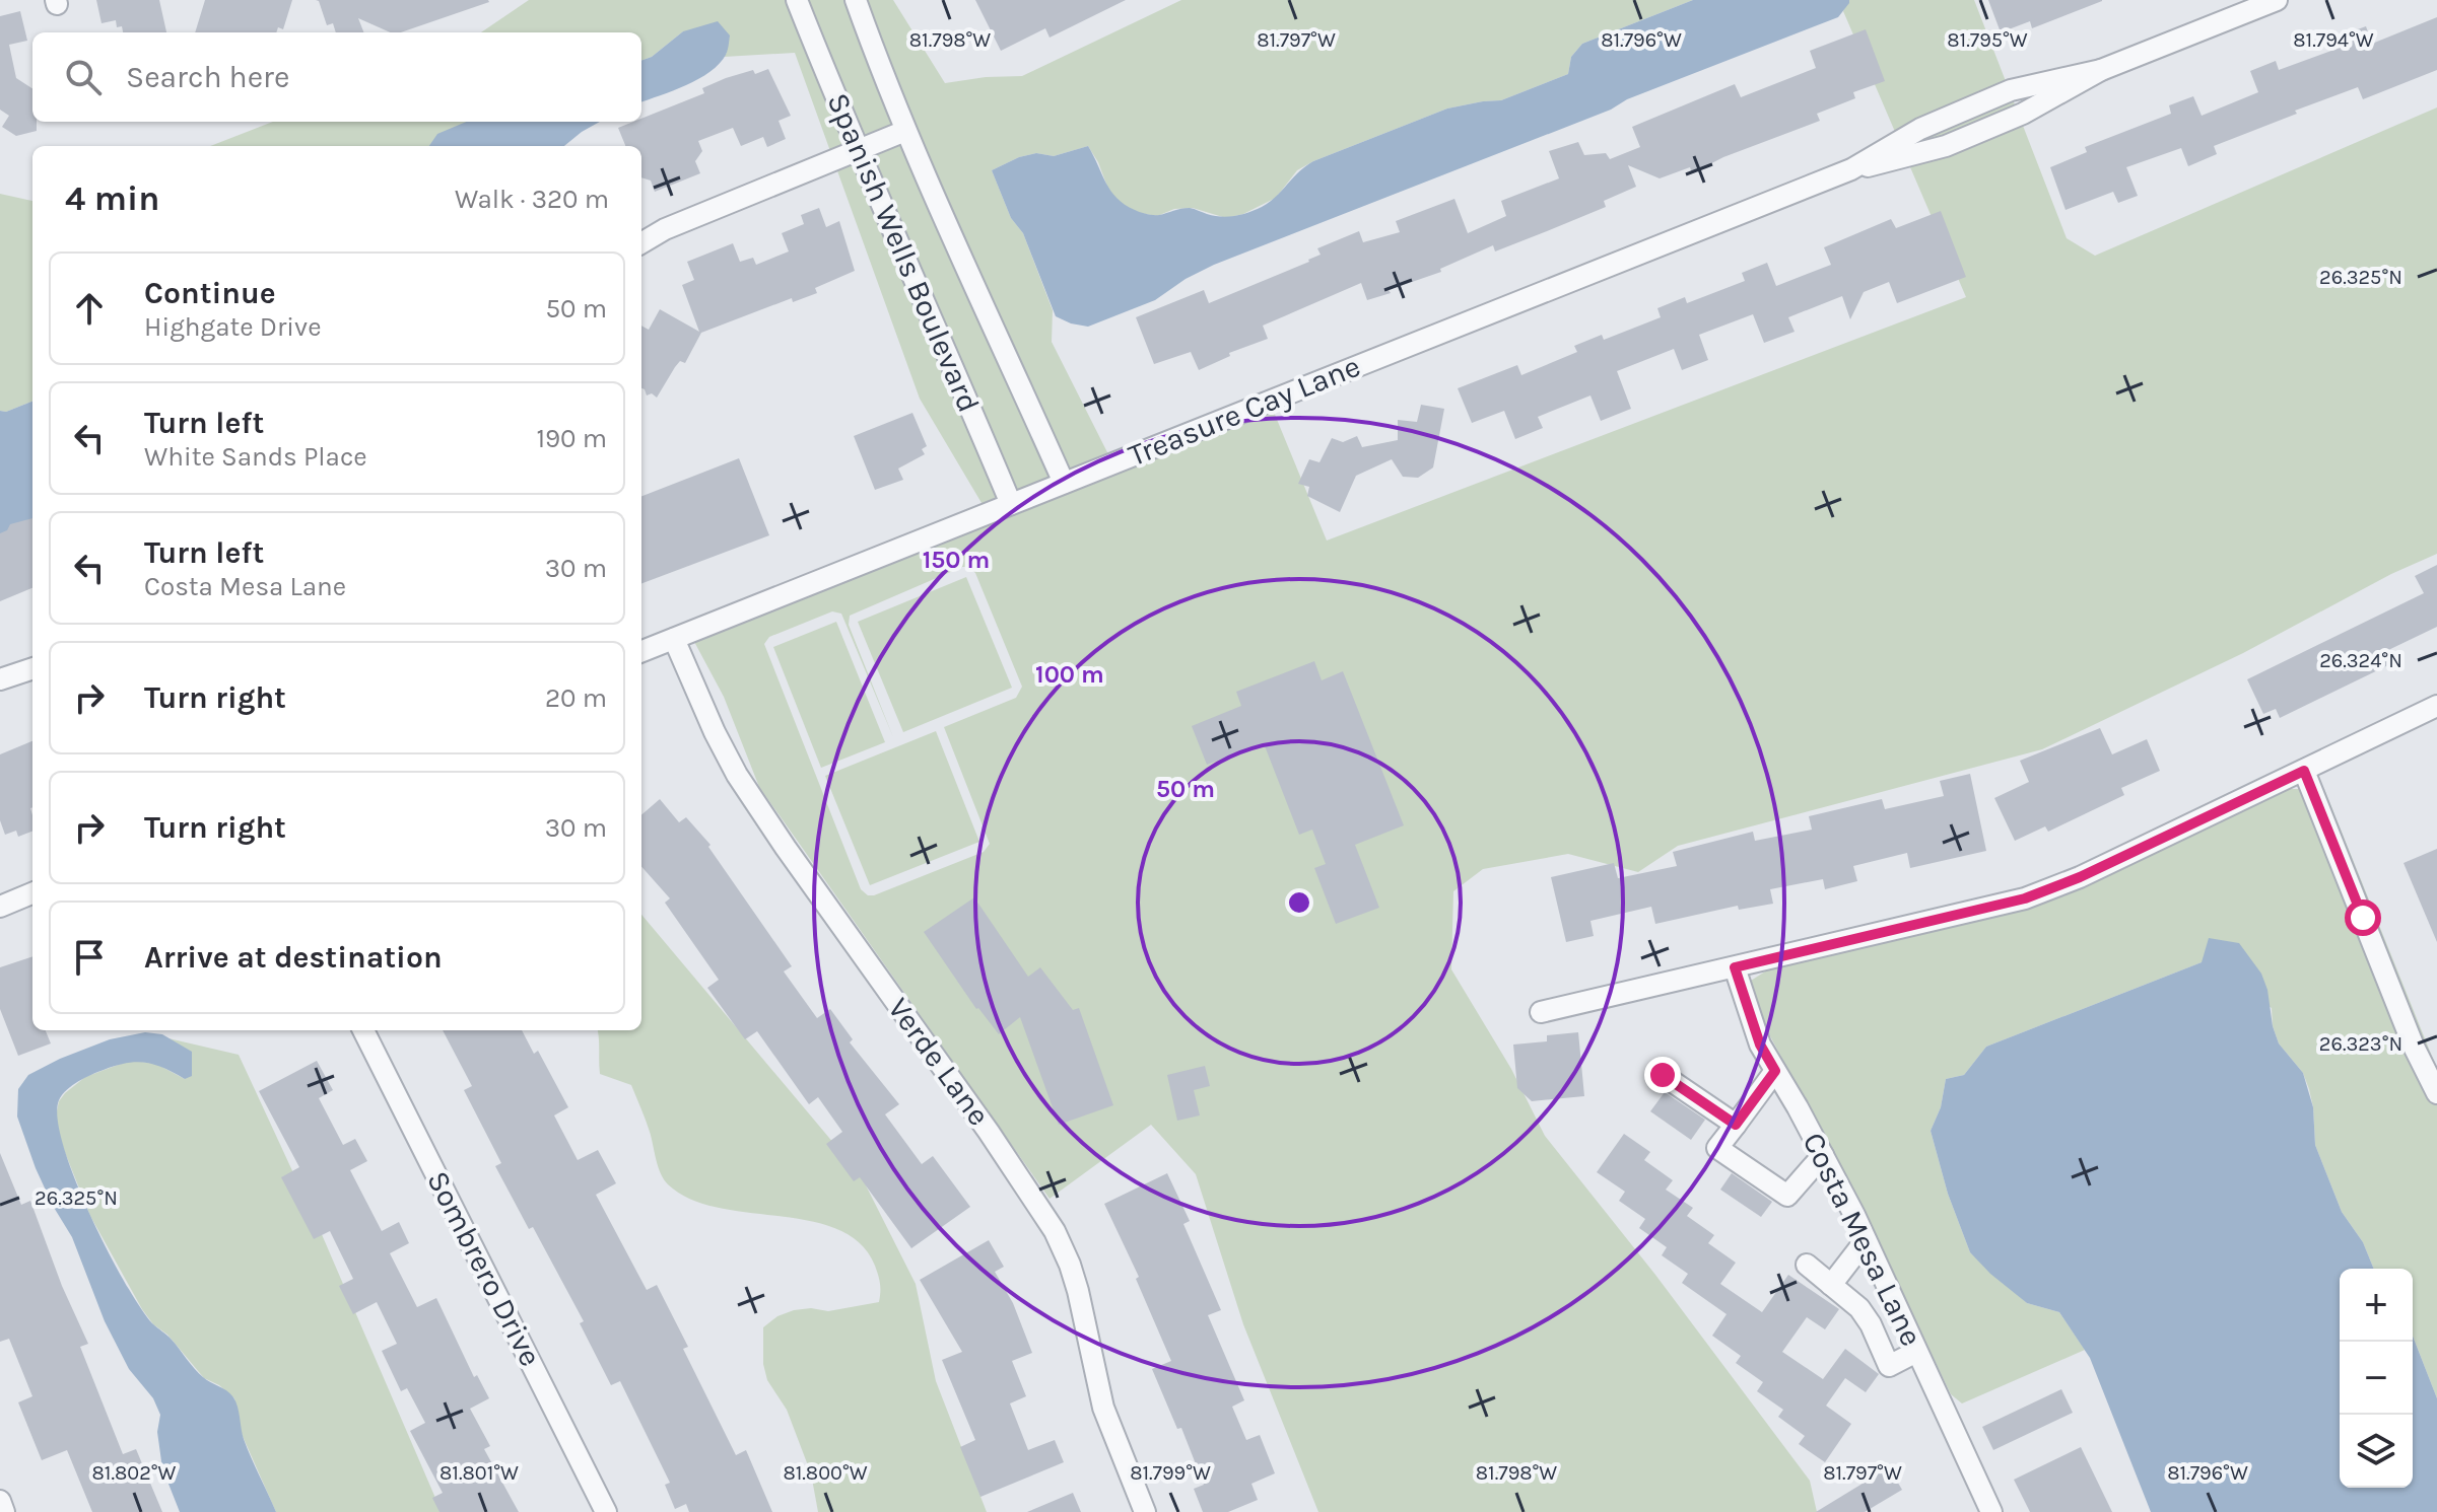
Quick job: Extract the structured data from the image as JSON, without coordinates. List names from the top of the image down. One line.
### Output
{"streets":{"street":["Spanish Wells Boulevard","Treasure Cay Lane","Verde Lane","Costa Mesa Lane","Sombrero Drive"]},"crossings":[["Spanish Wells Boulevard","Treasure Cay Lane"],["Treasure Cay Lane","Verde Lane"]],"page":{"search":"Search here","heading":["4 min","Walk · 320 m"],"list":[["Continue","Highgate Drive","50 m"],["Turn left","White Sands Place","190 m"],["Turn left","Costa Mesa Lane","30 m"],["Turn right","20 m"],["Turn right","30 m"],"Arrive at destination"],"map_buttons":["+","−"]},"coordinates":["81.798°W","81.797°W","81.796°W","81.795°W","81.794°W","26.325°N","26.324°N","26.323°N","81.802°W","81.801°W","81.800°W","81.799°W"],"rings":["150 m","100 m","50 m"]}
